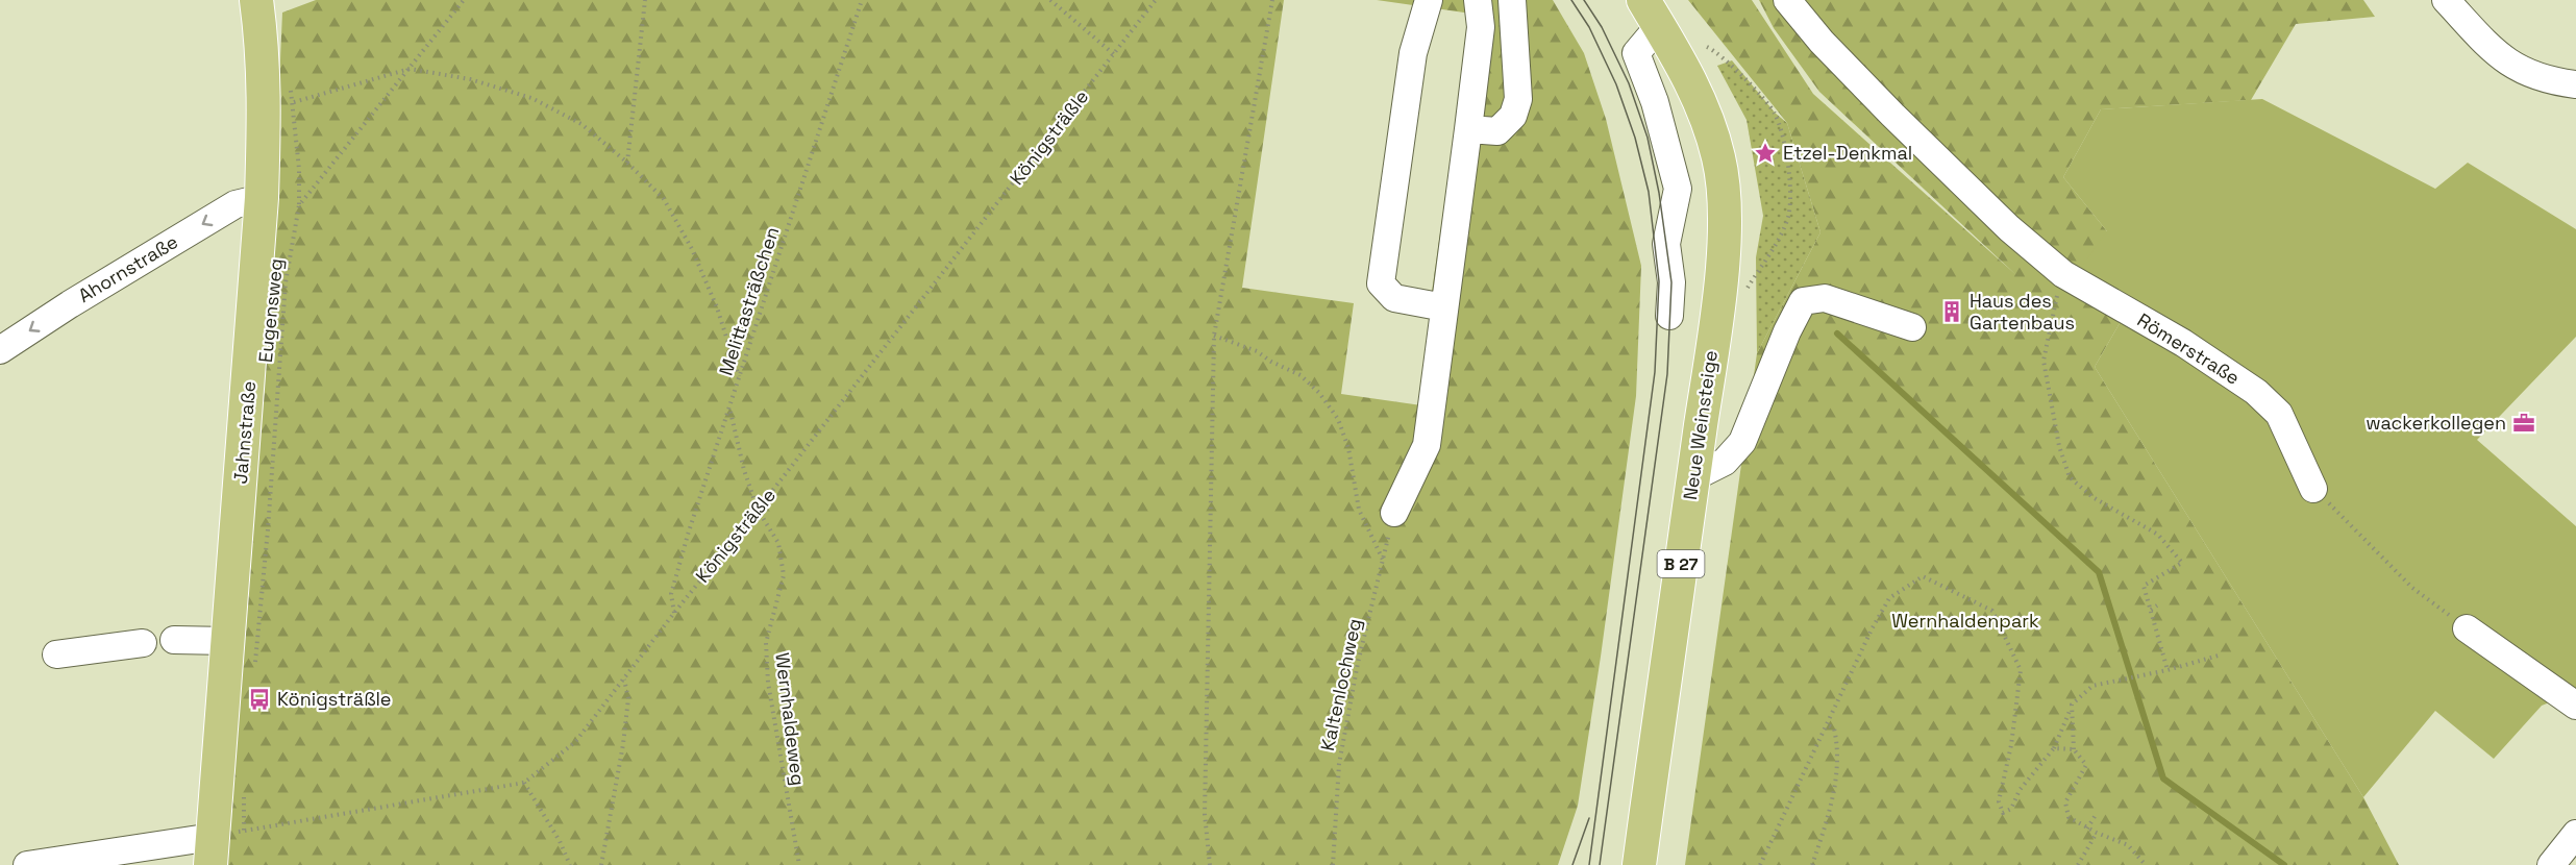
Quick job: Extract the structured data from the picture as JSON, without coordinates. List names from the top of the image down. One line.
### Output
{"streets":{"main road":["Neue Weinsteige","Jahnstraße","B 27"],"street":["Ahornstraße","Römerstraße"],"path":["Königsträßle","Melittasträßchen","Eugensweg","Kaltenlochweg","Wernhaldeweg"]},"crossings":[["Königsträßle","Melittasträßchen"],["Königsträßle","Jahnstraße"],["Königsträßle","Wernhaldeweg"],["Ahornstraße","Jahnstraße"],["Melittasträßchen","Wernhaldeweg"]],"one_way":["Ahornstraße"],"parks":["Wernhaldenpark"],"places":{"place":["Etzel-Denkmal"],"building":["Haus des Gartenbaus"],"office":["wackerkollegen"],"bus stop":["Königsträßle"]}}
